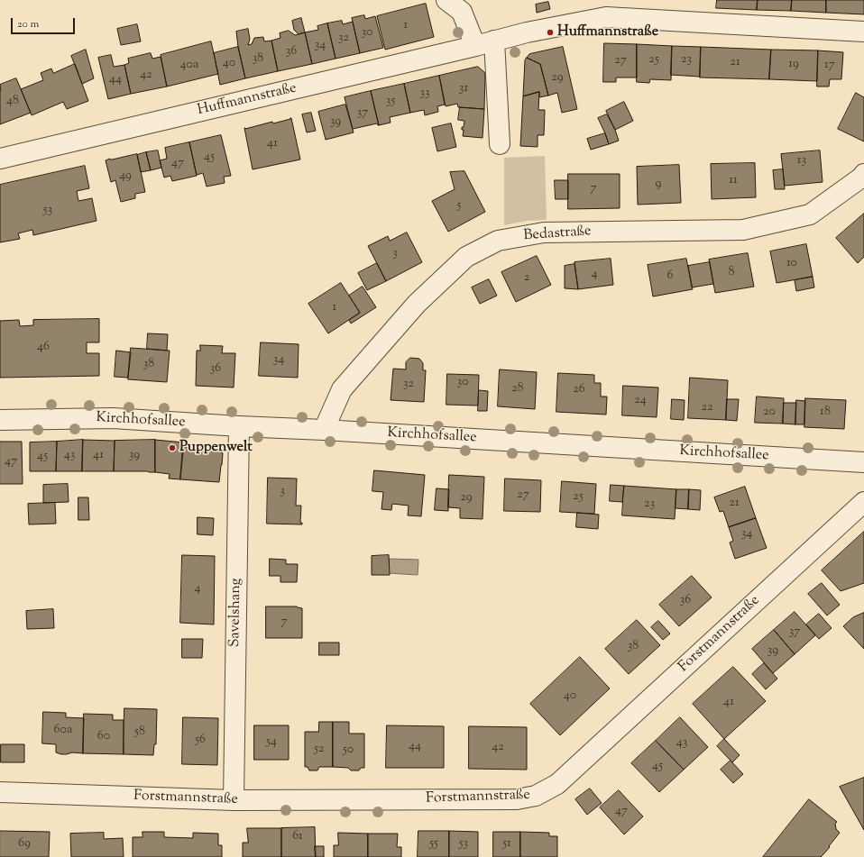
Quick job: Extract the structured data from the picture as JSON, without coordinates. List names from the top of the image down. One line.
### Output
{"streets":{"street":["Huffmannstraße","Bedastraße","Kirchhofsallee","Savelshang","Forstmannstraße"]},"crossings":[["Bedastraße","Kirchhofsallee"],["Kirchhofsallee","Savelshang"],["Savelshang","Forstmannstraße"]],"places":["Huffmannstraße","Puppenwelt"],"house_numbers":["1","30","32","34","36","38","25","23","27","21","40","19","40a","17","42","29","44","31","33","48","35","37","39","41","45","13","47","49","11","9","7","5","53","3","10","8","4","6","2","1","46","34","38","36","30","32","28","26","24","22","20","18","43","41","39","45","47","3","27","25","29","21","23","34","4","36","7","37","38","39","40","41","60a","58","60","56","54","43","44","42","52","50","45","47","61","69","55","53","51"],"scale_bar":"20 m"}
